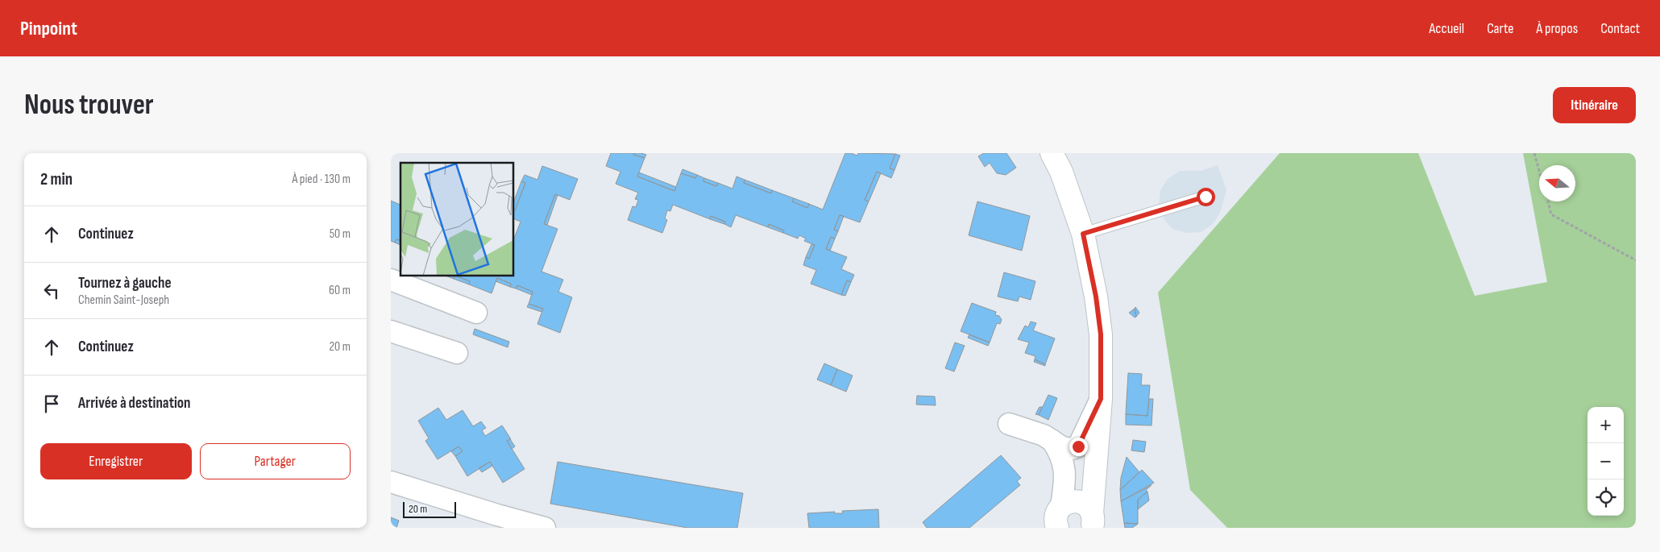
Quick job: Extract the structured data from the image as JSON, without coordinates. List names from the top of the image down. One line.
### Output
{"scale_bar":"20 m","north":"left","page":{"header":"Pinpoint","nav":["Accueil","Carte","À propos","Contact"],"buttons":["Itinéraire",["Enregistrer","Partager"]],"title":"Nous trouver","heading":["2 min","À pied · 130 m"],"list":[["Continuez","50 m"],["Tournez à gauche","Chemin Saint-Joseph","60 m"],["Continuez","20 m"],"Arrivée à destination"],"map_buttons":["+","−"],"scale":"20 m"}}
